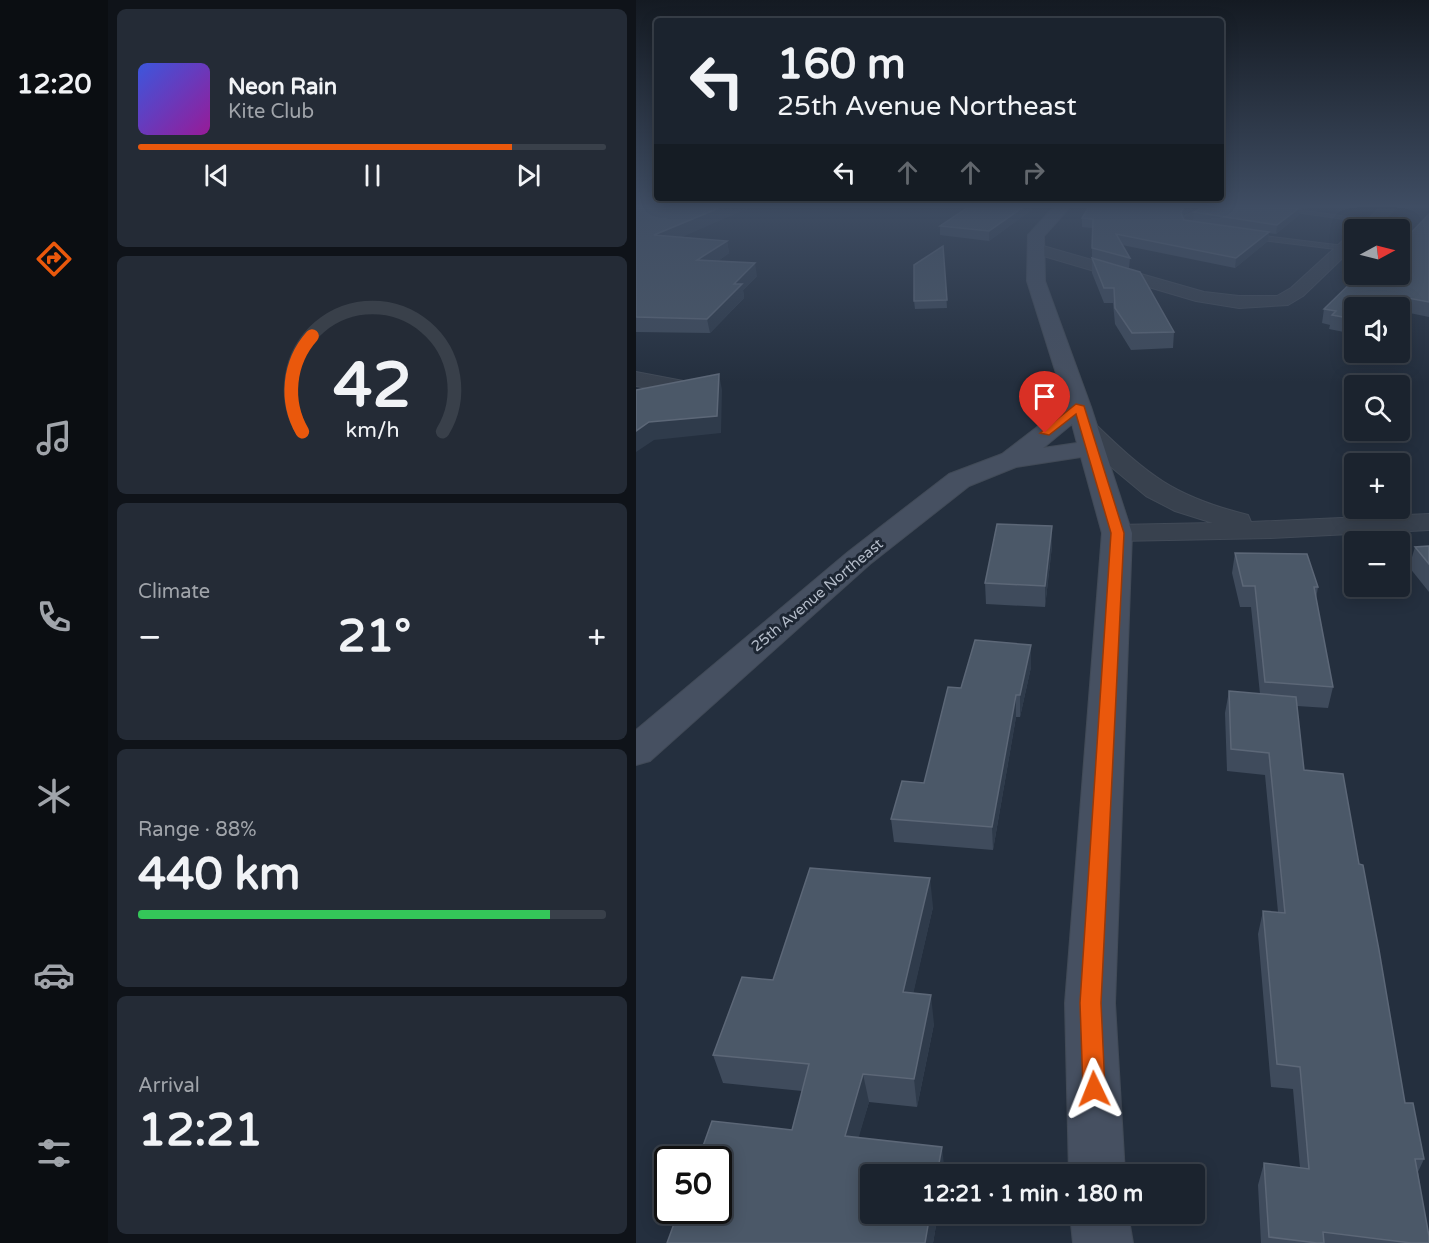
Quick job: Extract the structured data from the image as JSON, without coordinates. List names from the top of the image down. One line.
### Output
{"streets":{"main road":["25th Avenue Northeast"]},"north":"right","page":{"tabs":"12:20","turn":["160 m","25th Avenue Northeast"],"song":["Neon Rain","Kite Club"],"map_buttons":["+","−"],"tile":["Climate",["Range · 88%","440 km"],["Arrival","12:21"]],"heat":["−","21°","+"],"limit":"50","trip":"12:21 · 1 min · 180 m","gauge":["42","km/h"]}}
